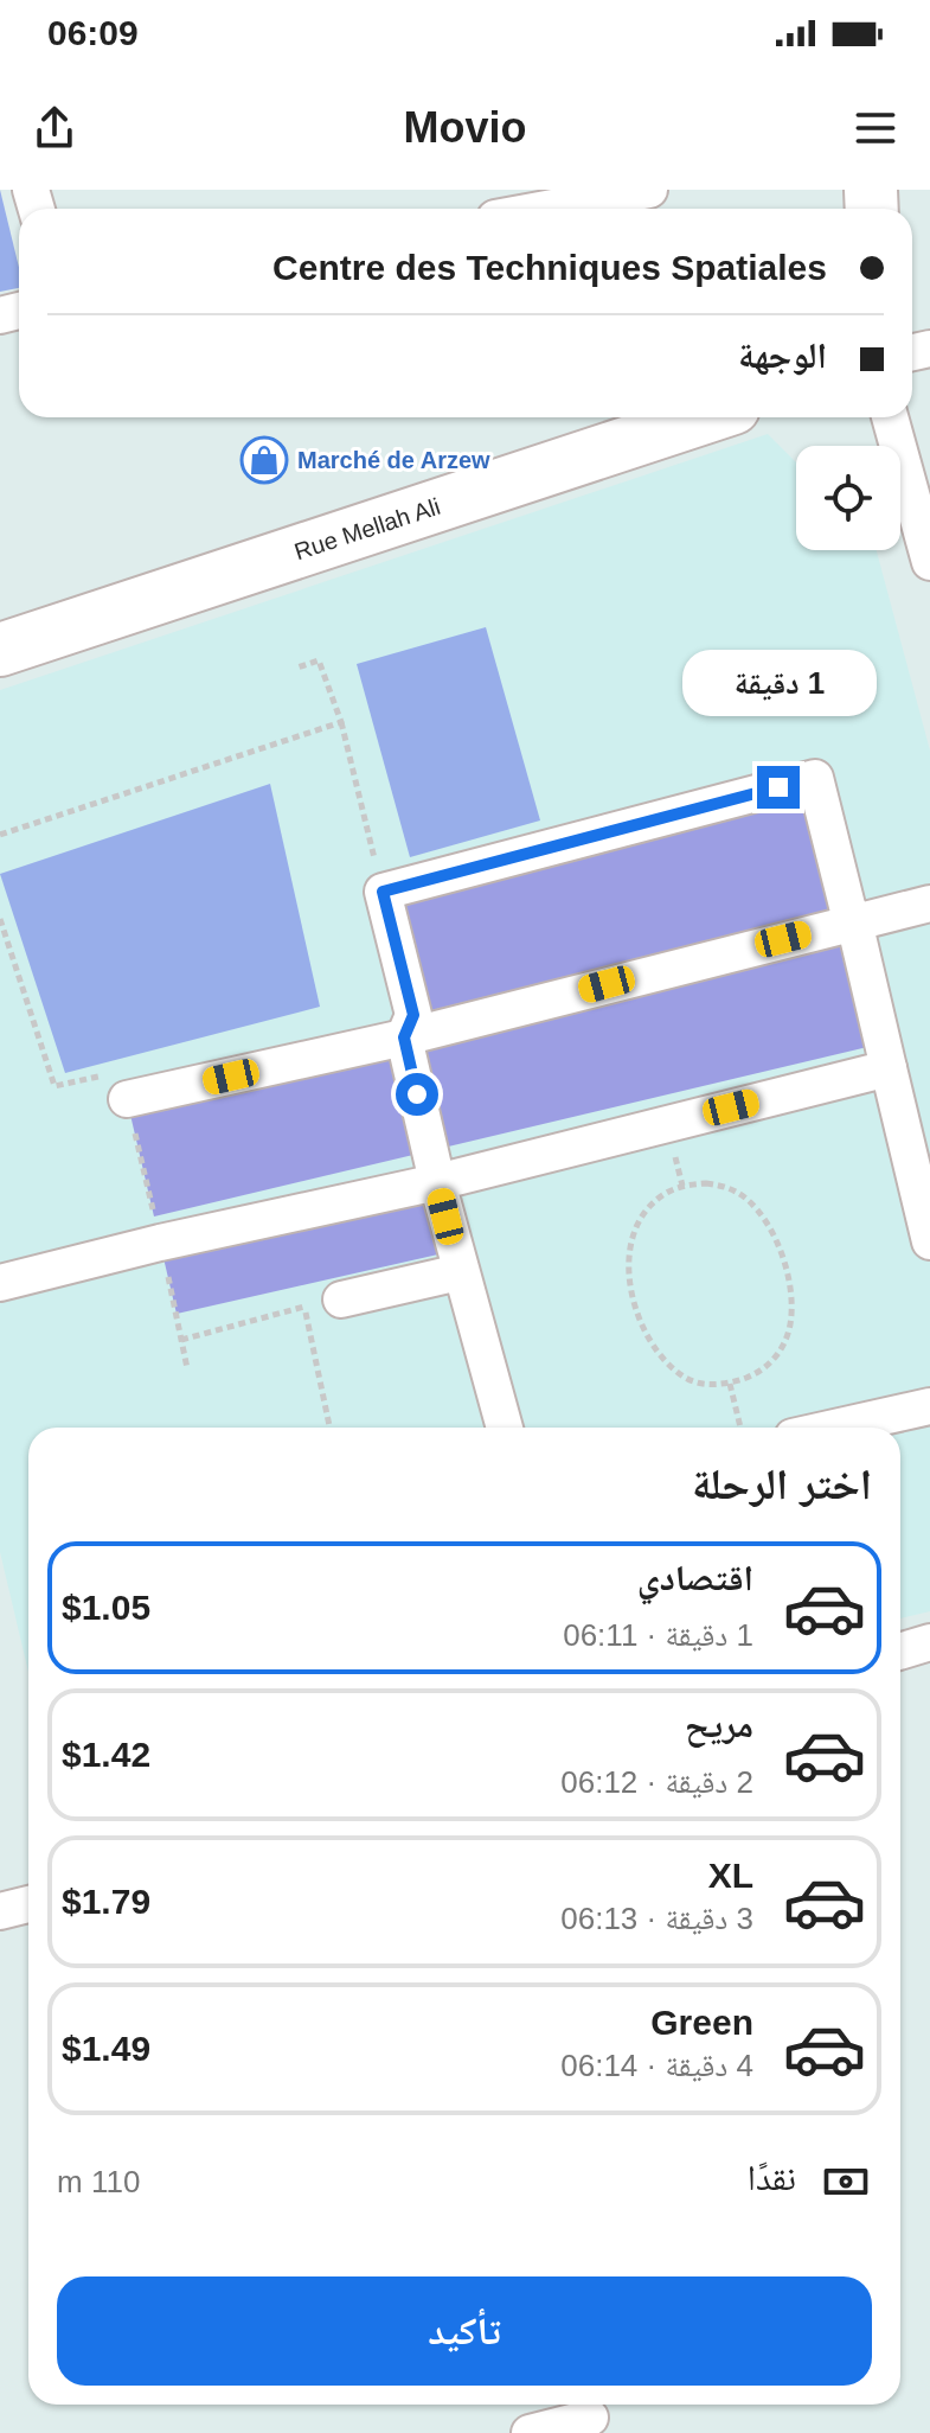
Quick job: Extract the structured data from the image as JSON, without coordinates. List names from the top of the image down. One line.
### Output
{"streets":{"main road":["Rue Mellah Ali"]},"places":{"shop":["Marché de Arzew"]},"page":{"status":"06:09","header":"Movio","banner":["Centre des Techniques Spatiales","الوجهة"],"bubble":"1 دقيقة","heading":"اختر الرحلة","list":[{"name":"اقتصادي","note":"1 دقيقة · 06:11","value":"$1.05"},{"name":"مريح","note":"2 دقيقة · 06:12","value":"$1.42"},{"name":"XL","note":"3 دقيقة · 06:13","value":"$1.79"},{"name":"Green","note":"4 دقيقة · 06:14","value":"$1.49"}],"pay":["نقدًا","110 m"],"buttons":"تأكيد"}}
